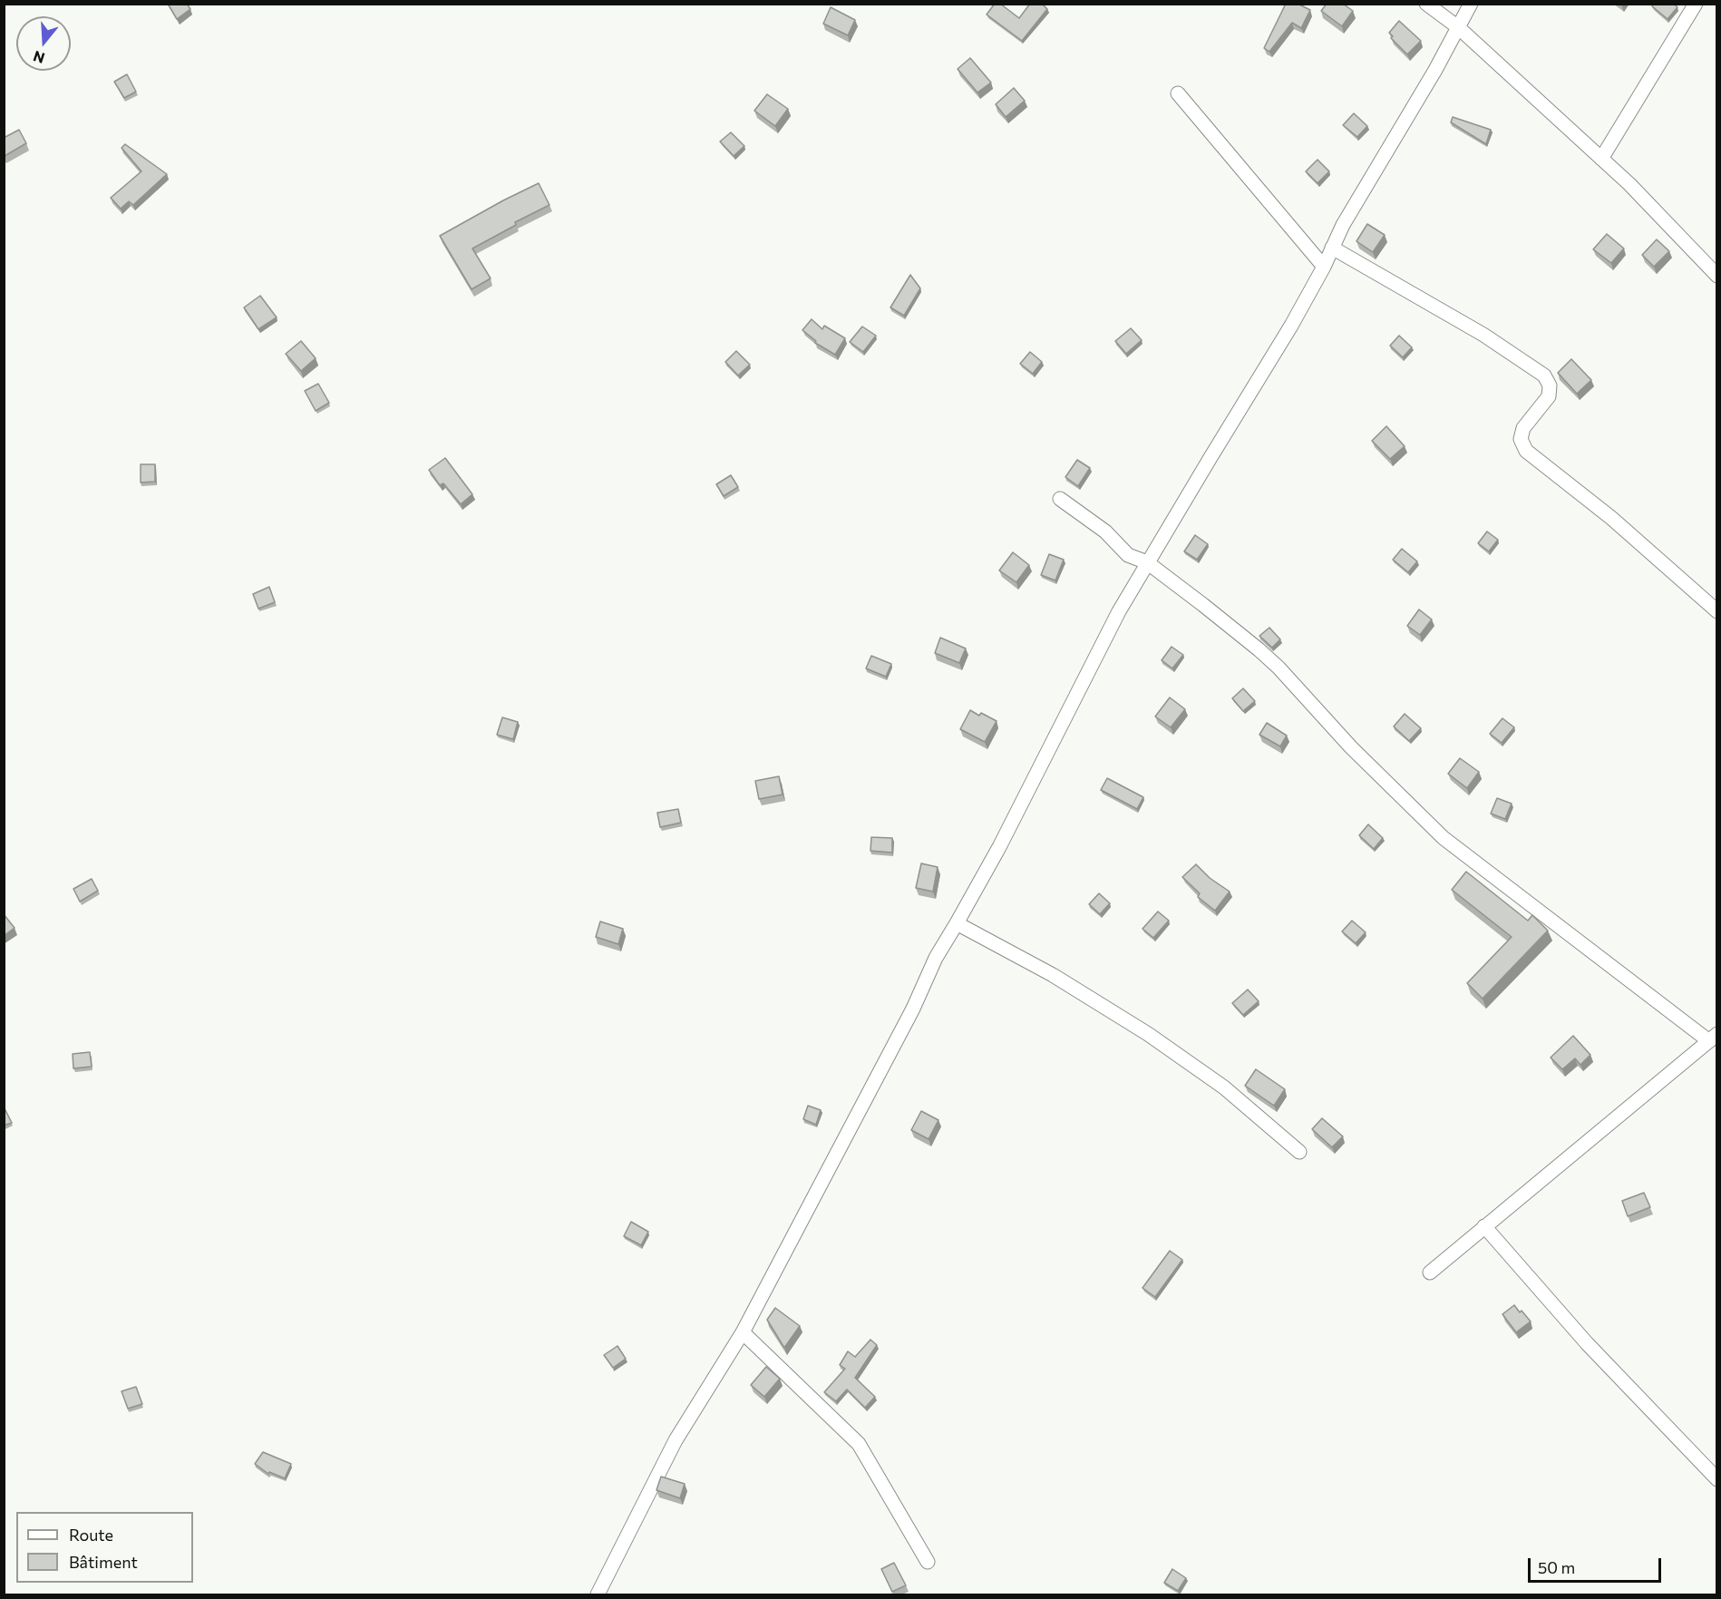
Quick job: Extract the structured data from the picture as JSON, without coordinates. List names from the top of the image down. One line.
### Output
{"legend":["Route","Bâtiment"],"scale_bar":"50 m","north":"bottom"}
